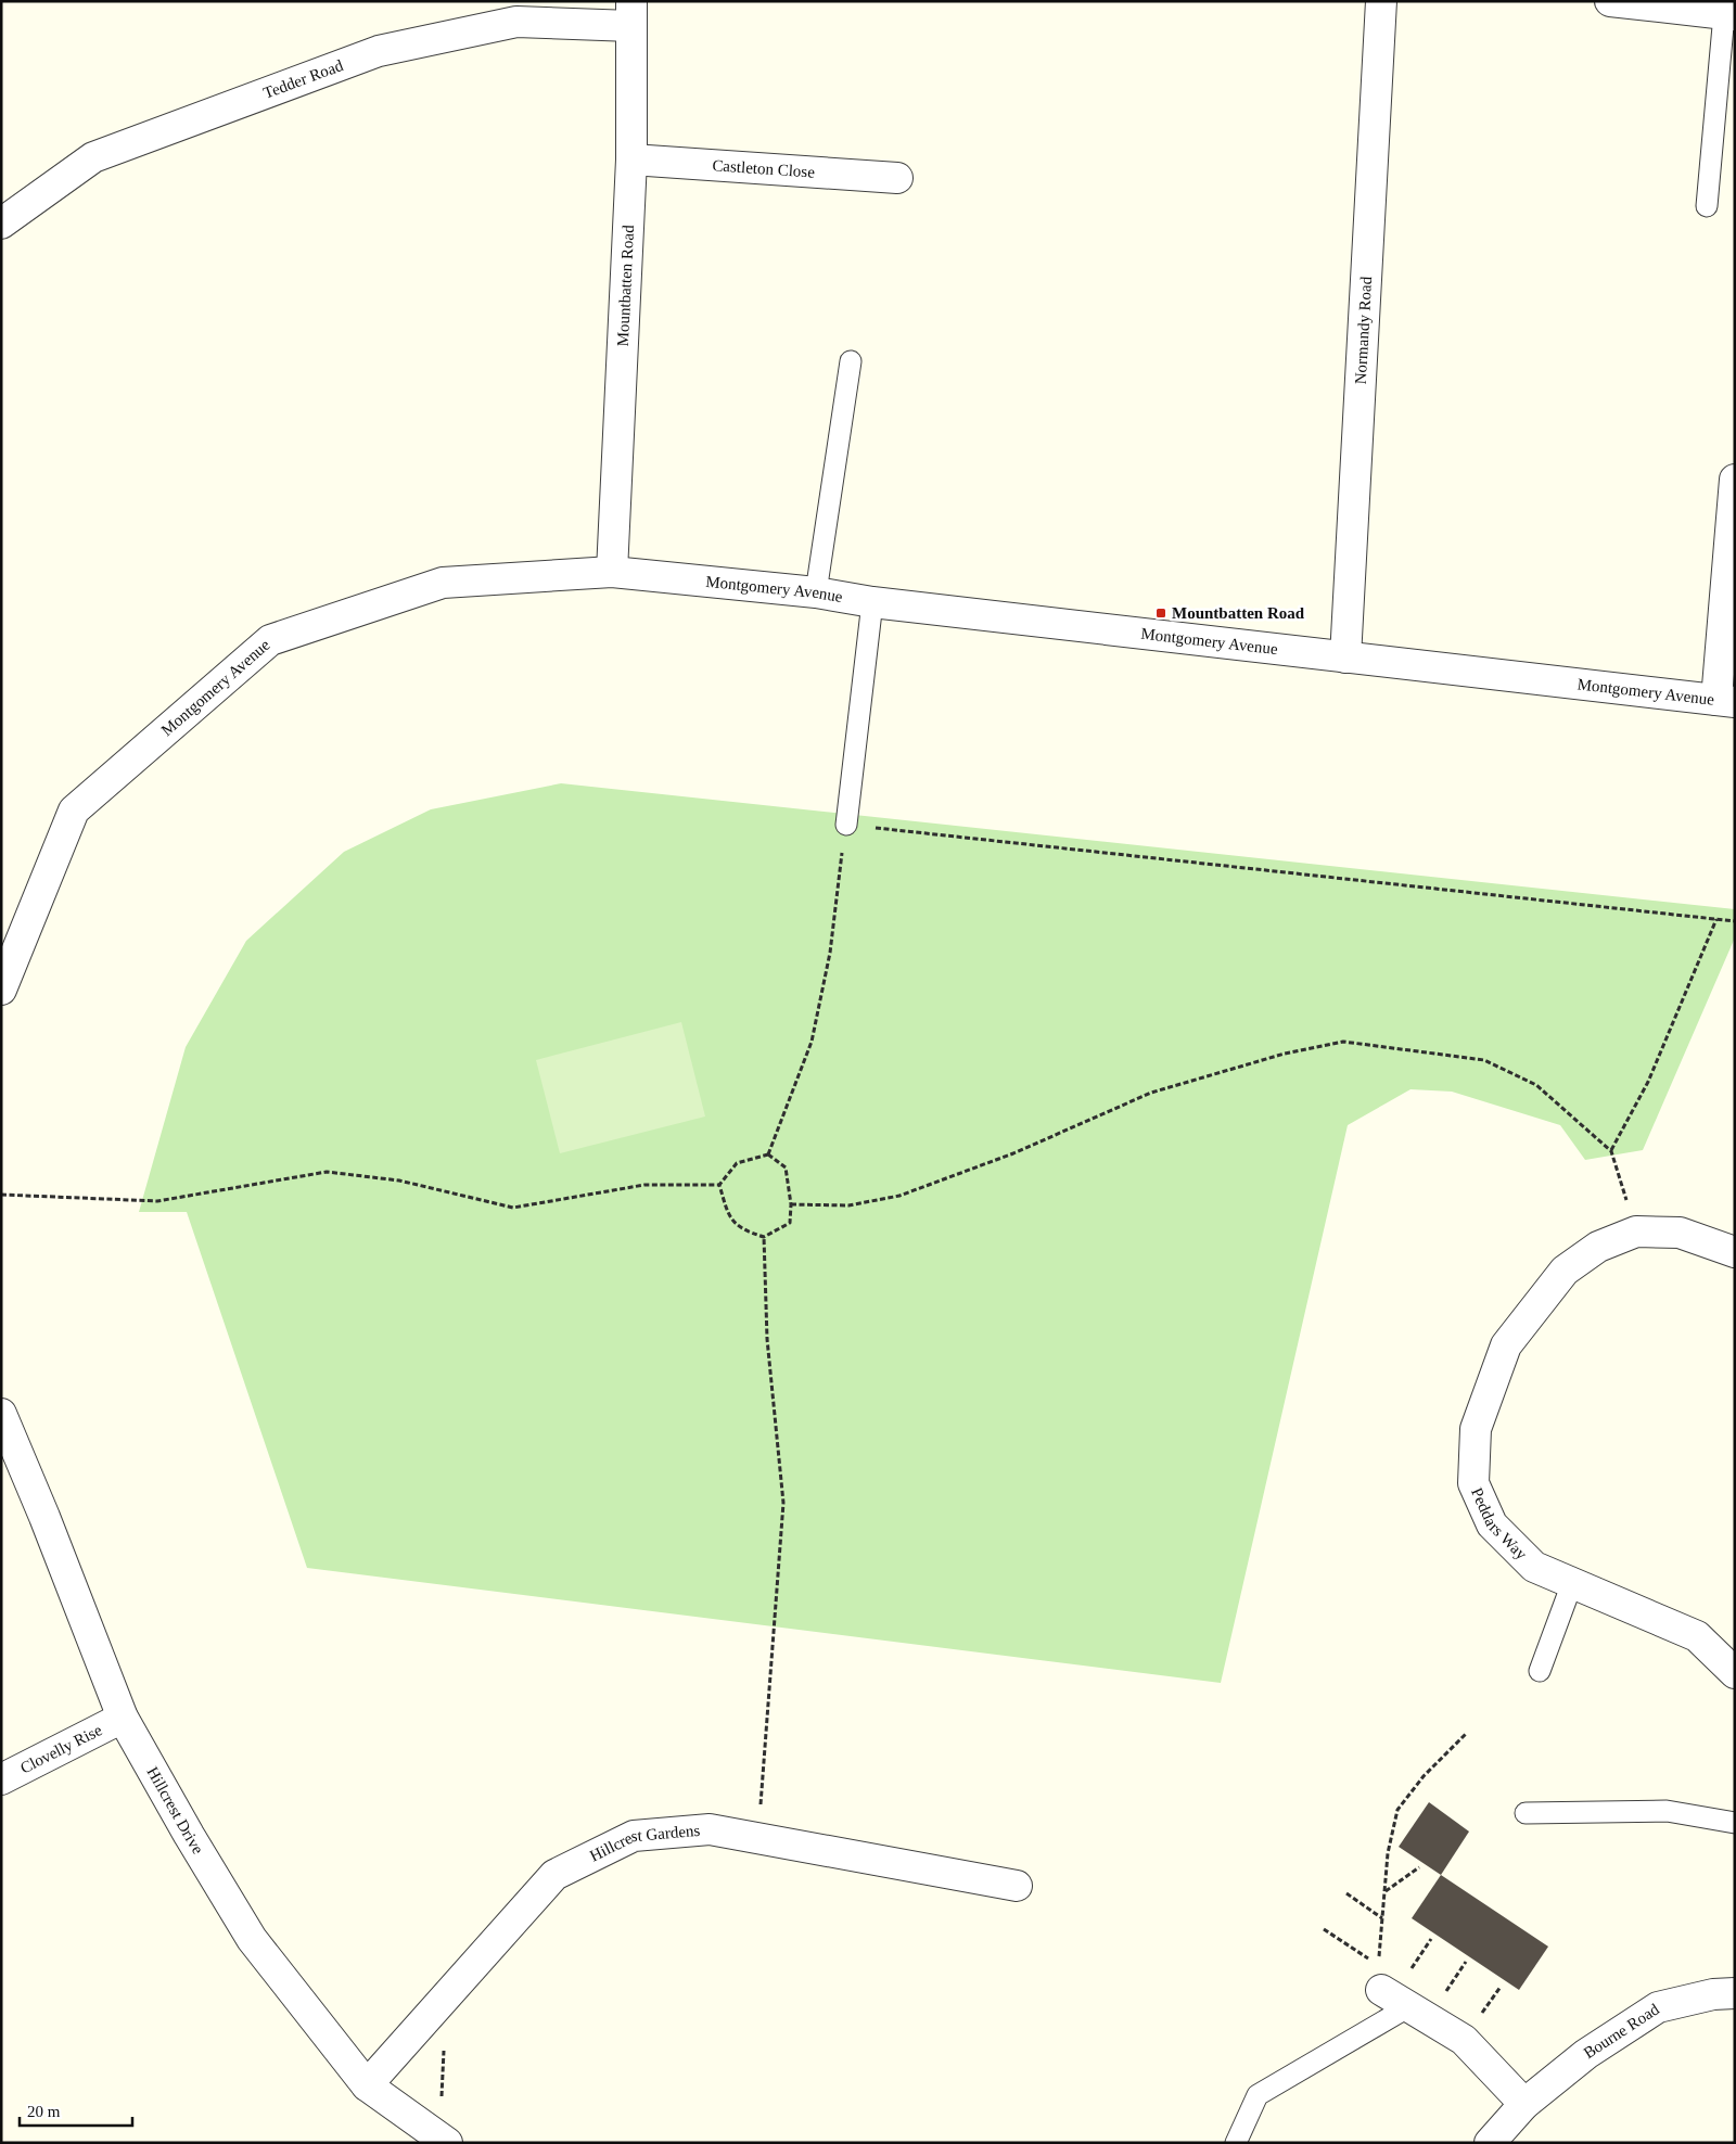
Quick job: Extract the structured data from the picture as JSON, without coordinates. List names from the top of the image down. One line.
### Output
{"streets":{"street":["Tedder Road","Castleton Close","Mountbatten Road","Normandy Road","Montgomery Avenue","Peddars Way","Clovelly Rise","Hillcrest Drive","Hillcrest Gardens","Bourne Road"]},"crossings":[["Tedder Road","Mountbatten Road"],["Castleton Close","Mountbatten Road"],["Mountbatten Road","Montgomery Avenue"],["Normandy Road","Montgomery Avenue"],["Clovelly Rise","Hillcrest Drive"],["Hillcrest Drive","Hillcrest Gardens"]],"places":{"transit":["Mountbatten Road"]},"scale_bar":"20 m"}
